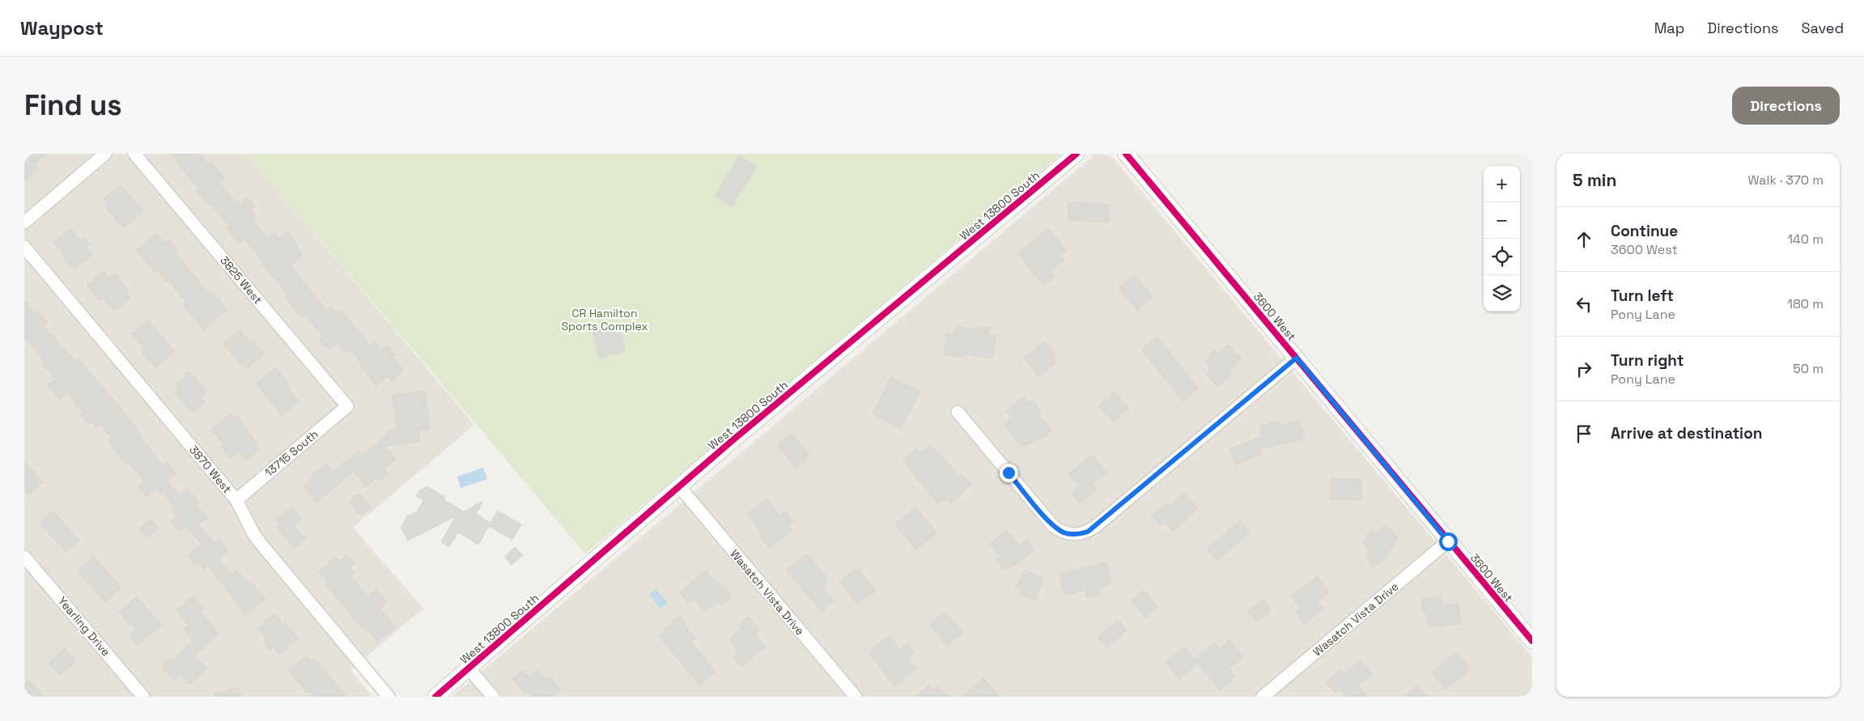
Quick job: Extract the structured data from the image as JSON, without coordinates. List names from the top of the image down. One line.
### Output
{"streets":{"street":["West 13800 South","3825 West","3600 West","13715 South","3870 West","Wasatch Vista Drive","Yearling Drive"]},"crossings":[["West 13800 South","Wasatch Vista Drive"],["3825 West","13715 South"],["3600 West","Wasatch Vista Drive"],["13715 South","3870 West"]],"parks":["CR Hamilton Sports Complex"],"page":{"header":"Waypost","nav":["Map","Directions","Saved"],"buttons":"Directions","title":"Find us","heading":["5 min","Walk · 370 m"],"map_buttons":["+","−"],"list":[["Continue","3600 West","140 m"],["Turn left","Pony Lane","180 m"],["Turn right","Pony Lane","50 m"],"Arrive at destination"]}}
